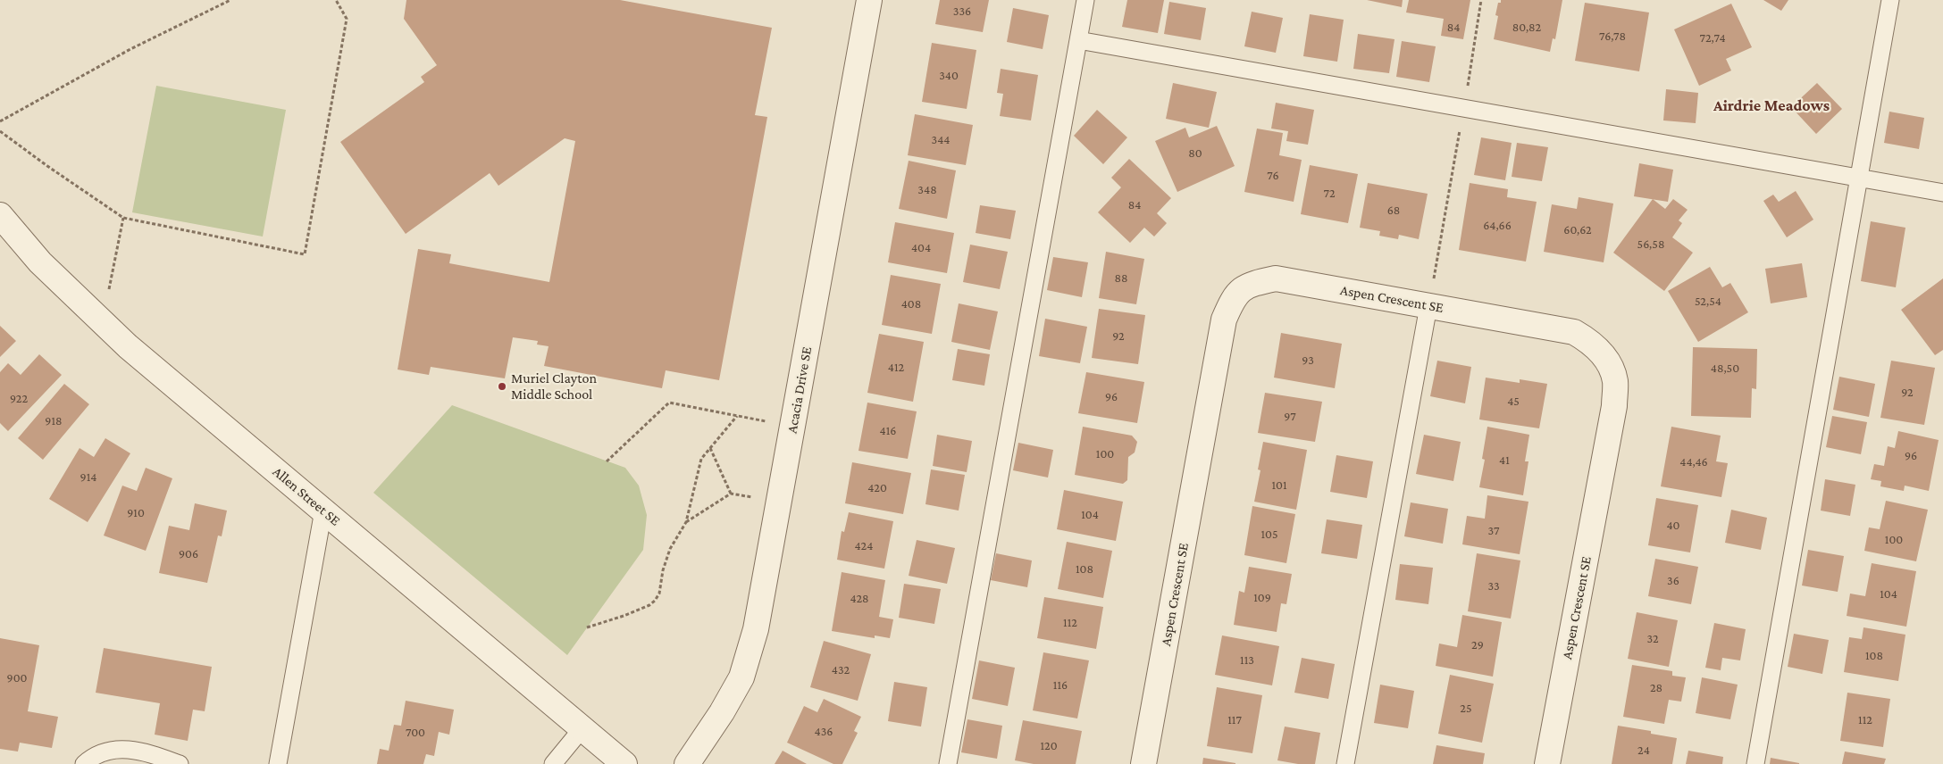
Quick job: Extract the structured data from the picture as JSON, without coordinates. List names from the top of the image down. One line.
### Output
{"streets":{"street":["Aspen Crescent SE","Acacia Drive SE","Allen Street SE"]},"districts":["Airdrie Meadows"],"places":["Muriel Clayton Middle School"],"house_numbers":["336","84","80,82","76,78","72,74","340","344","80","76","348","72","84","68","64,66","60,62","56,58","404","88","52,54","408","92","93","412","48,50","92","96","922","45","97","918","416","100","96","41","44,46","914","101","420","910","104","40","37","105","100","424","906","108","36","33","104","109","428","112","32","29","108","113","432","900","116","28","25","117","112","436","700","120","24"]}
